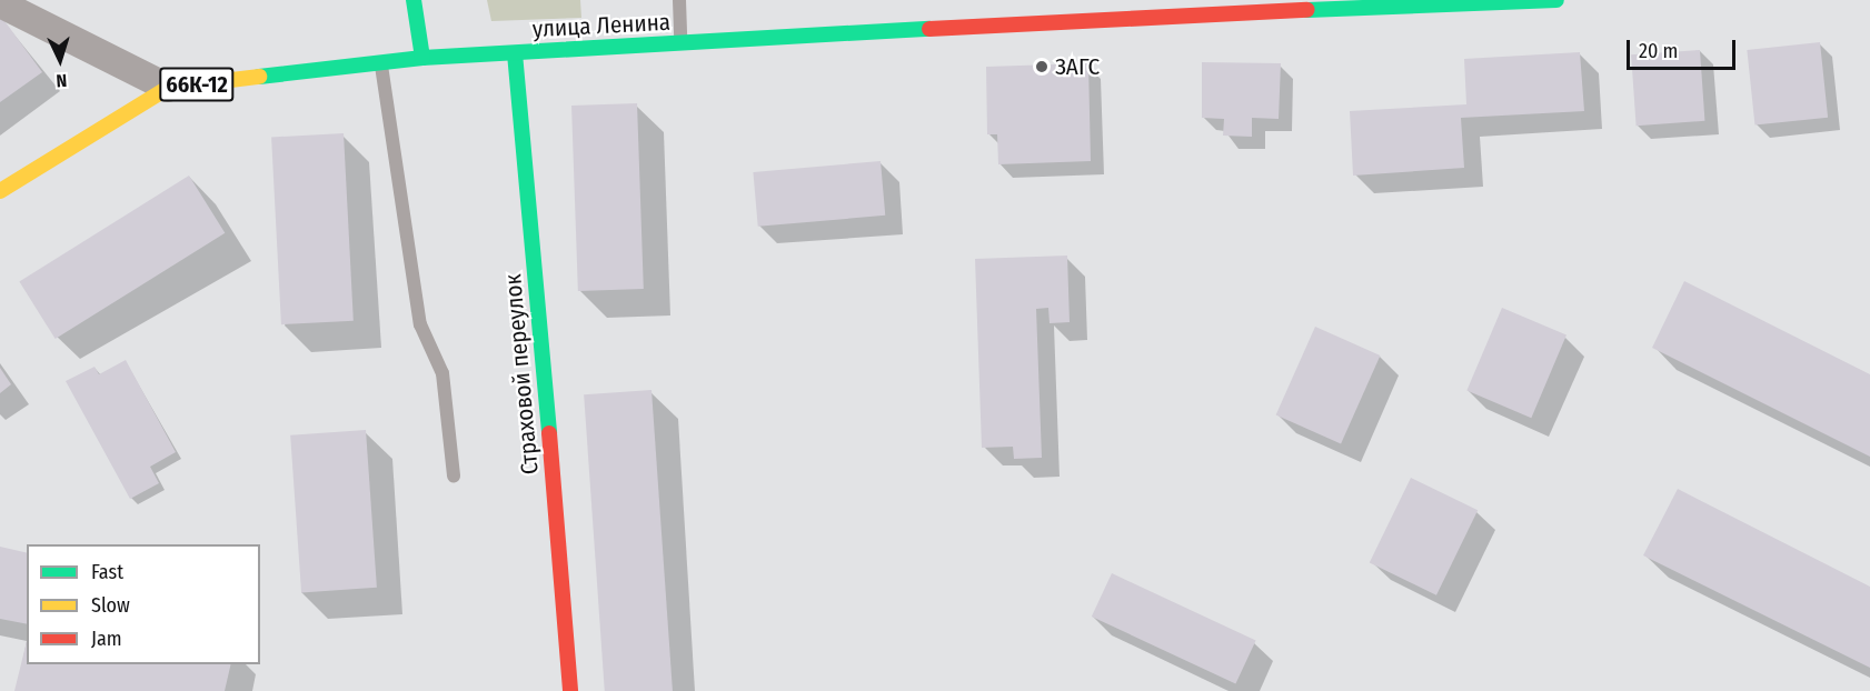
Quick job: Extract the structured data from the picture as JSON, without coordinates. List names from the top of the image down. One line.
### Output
{"streets":{"street":["улица Ленина","66К-12","Страховой переулок"]},"crossings":[["улица Ленина","Страховой переулок"]],"places":["ЗАГС"],"legend":["Fast","Slow","Jam"],"scale_bar":"20 m","north":"bottom"}
